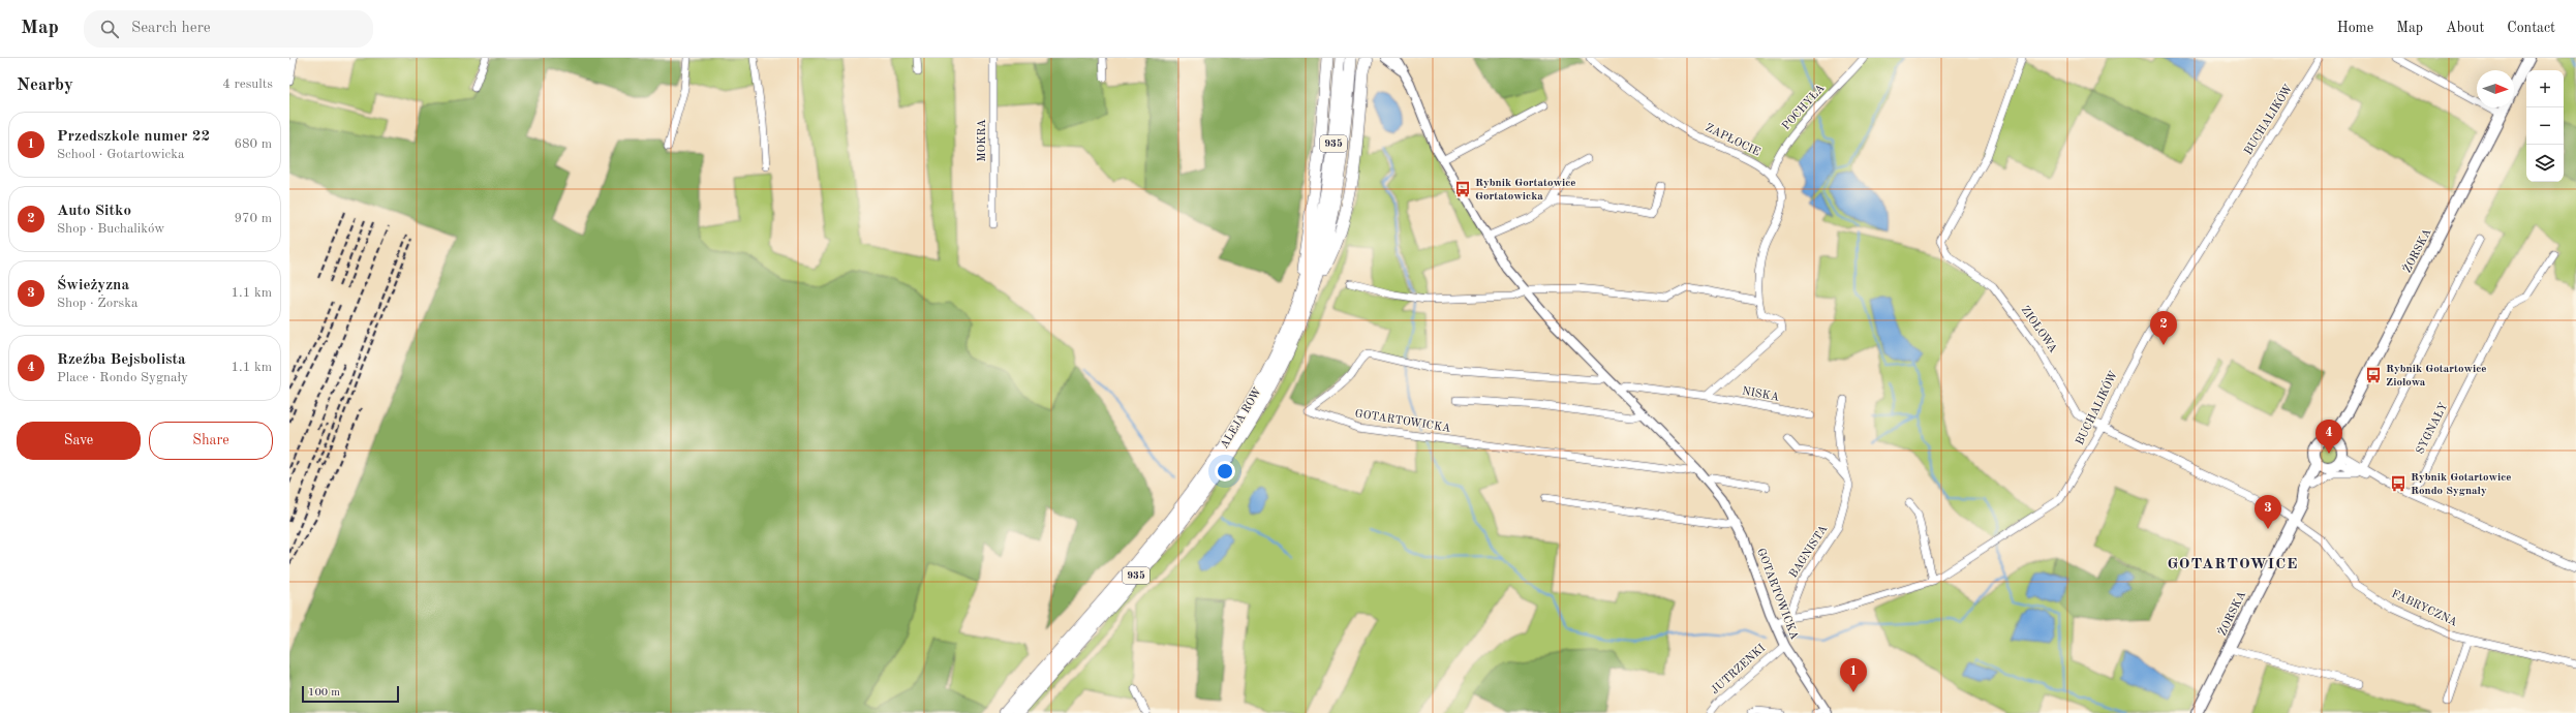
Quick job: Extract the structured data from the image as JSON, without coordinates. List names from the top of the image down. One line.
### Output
{"streets":{"main road":["935","ŻORSKA","ALEJA ROW"],"street":["POCHYŁA","BUCHALIKÓW","MOKRA","ZAPŁOCIE","ZIOŁOWA","NISKA","GOTARTOWICKA","SYGNAŁY","BAGNISTA","FABRYCZNA","JUTRZENKI"]},"crossings":[["POCHYŁA","ZAPŁOCIE"],["BUCHALIKÓW","ZIOŁOWA"],["BUCHALIKÓW","GOTARTOWICKA"],["BUCHALIKÓW","BAGNISTA"],["ŻORSKA","ZIOŁOWA"],["ŻORSKA","FABRYCZNA"],["ZIOŁOWA","FABRYCZNA"],["GOTARTOWICKA","JUTRZENKI"]],"districts":["GOTARTOWICE"],"places":{"bus stop":["Rybnik Gortatowice Gortatowicka","Rybnik Gotartowice Ziołowa","Rybnik Gotartowice Rondo Sygnały"]},"scale_bar":"100 m","north":"right","page":{"header":"Map","search":"Search here","nav":["Home","Map","About","Contact"],"heading":["Nearby","4 results"],"map_buttons":["+","−"],"list":[{"mark":"1","name":"Przedszkole numer 22","note":"School · Gotartowicka","value":"680 m"},{"mark":"2","name":"Auto Sitko","note":"Shop · Buchalików","value":"970 m"},{"mark":"3","name":"Świeżyzna","note":"Shop · Żorska","value":"1.1 km"},{"mark":"4","name":"Rzeźba Bejsbolista","note":"Place · Rondo Sygnały","value":"1.1 km"}],"pins":["2","4","3","1"],"buttons":["Save","Share"],"scale":"100 m"}}
